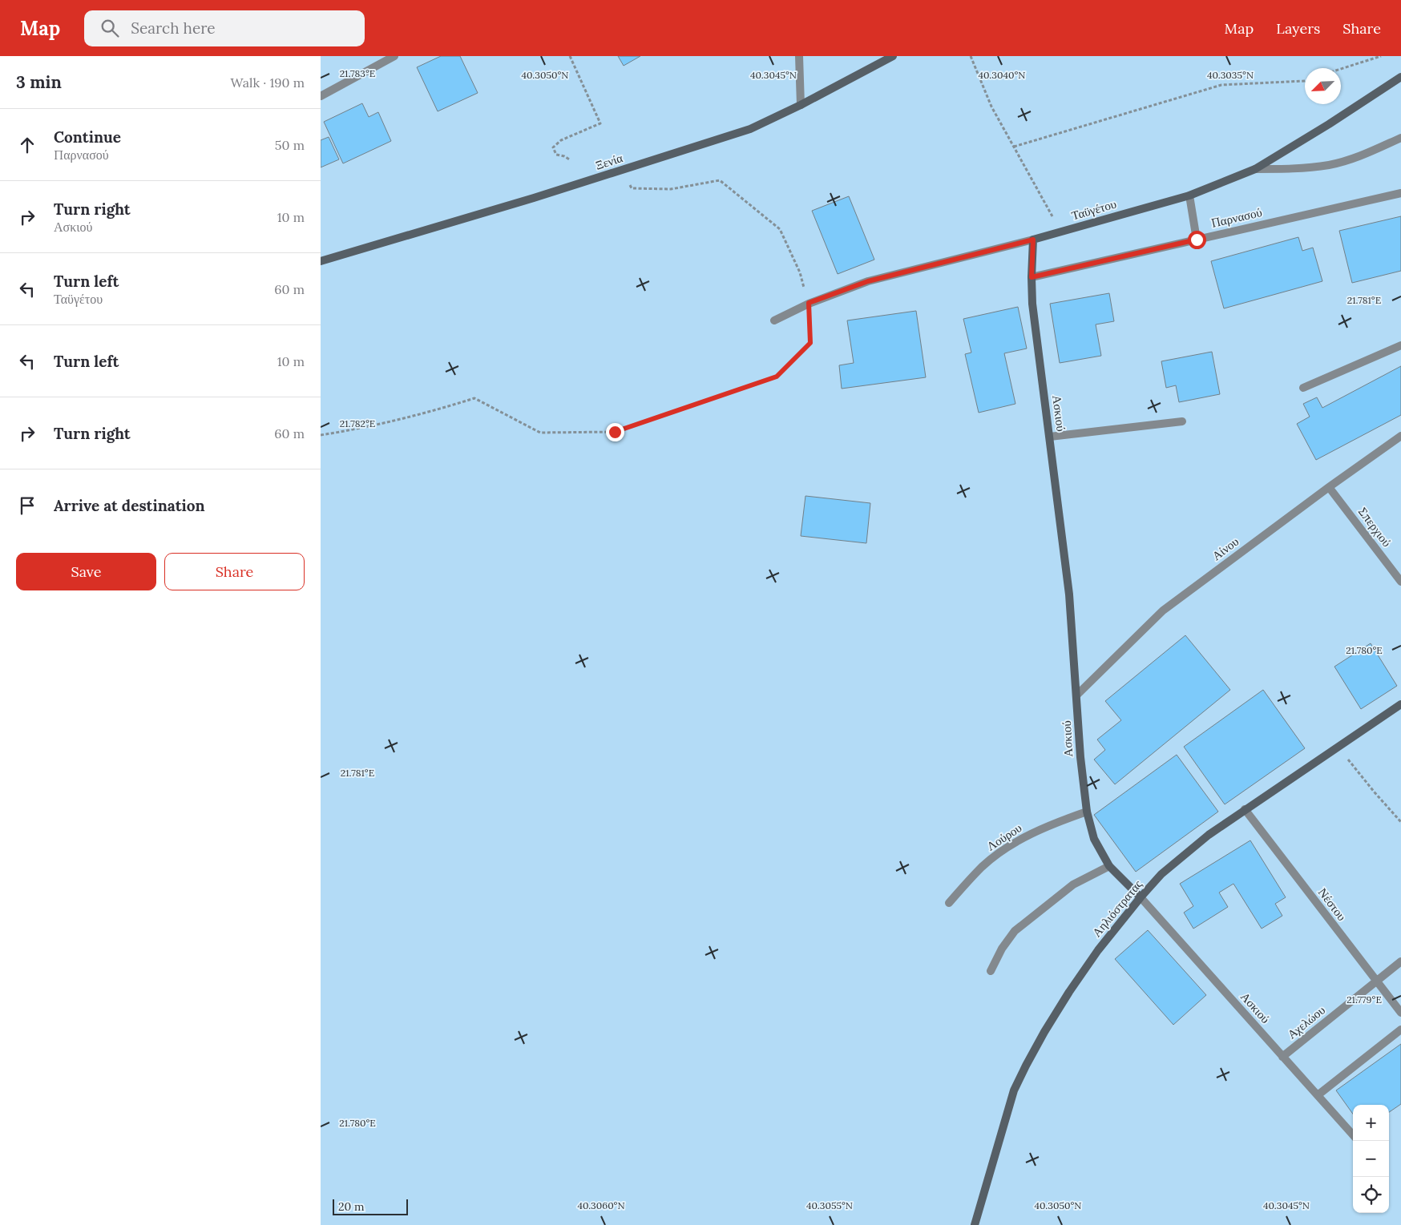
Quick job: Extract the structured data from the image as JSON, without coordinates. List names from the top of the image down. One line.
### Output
{"streets":{"street":["Ξενία","Ταϋγέτου","Παρνασού","Ασκιού","Σπερχιού","Αίνου","Λούρου","Νέστου","Αηλιόστρατας","Αχελώου"]},"crossings":[["Ταϋγέτου","Ασκιού"],["Παρνασού","Ασκιού"],["Ασκιού","Αίνου"],["Ασκιού","Λούρου"],["Ασκιού","Αηλιόστρατας"],["Ασκιού","Αχελώου"],["Σπερχιού","Αίνου"],["Νέστου","Αηλιόστρατας"],["Νέστου","Αχελώου"]],"scale_bar":"20 m","north":"bottom left","page":{"header":"Map","search":"Search here","nav":["Map","Layers","Share"],"heading":["3 min","Walk · 190 m"],"list":[["Continue","Παρνασού","50 m"],["Turn right","Ασκιού","10 m"],["Turn left","Ταϋγέτου","60 m"],["Turn left","10 m"],["Turn right","60 m"],"Arrive at destination"],"buttons":["Save","Share"],"map_buttons":["+","−"],"scale":"20 m"},"coordinates":["21.783°E","40.3050°N","40.3045°N","40.3040°N","40.3035°N","21.781°E","21.782°E","21.780°E","21.779°E","40.3060°N","40.3055°N"]}
